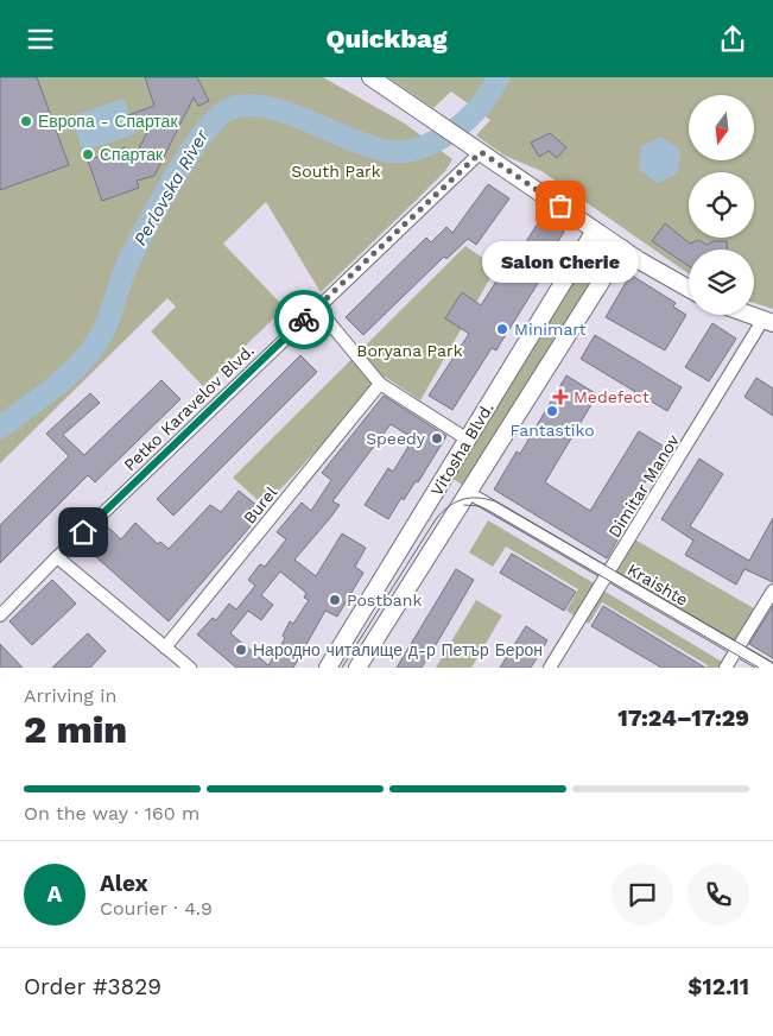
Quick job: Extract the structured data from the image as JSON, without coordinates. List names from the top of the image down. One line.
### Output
{"streets":{"street":["Petko Karavelov Blvd.","Vitosha Blvd.","Dimitar Manov","Burel","Kraishte"]},"crossings":[["Vitosha Blvd.","Kraishte"],["Dimitar Manov","Kraishte"]],"water":["Perlovska River"],"parks":["South Park","Boryana Park"],"places":{"other":["Европа - Спартак","Спартак","Salon Cherie","Minimart","Fantastiko","Speedy","Postbank","Народно читалище д-р Петър Берон"],"health":["Medefect"]},"north":"bottom","page":{"header":"Quickbag","bubble":"Salon Cherie","heading":["2 min","Arriving in","17:24–17:29"],"panel":["Alex","Courier · 4.9","Order #3829","$12.11"],"bar":"On the way · 160 m","round":"A"}}
